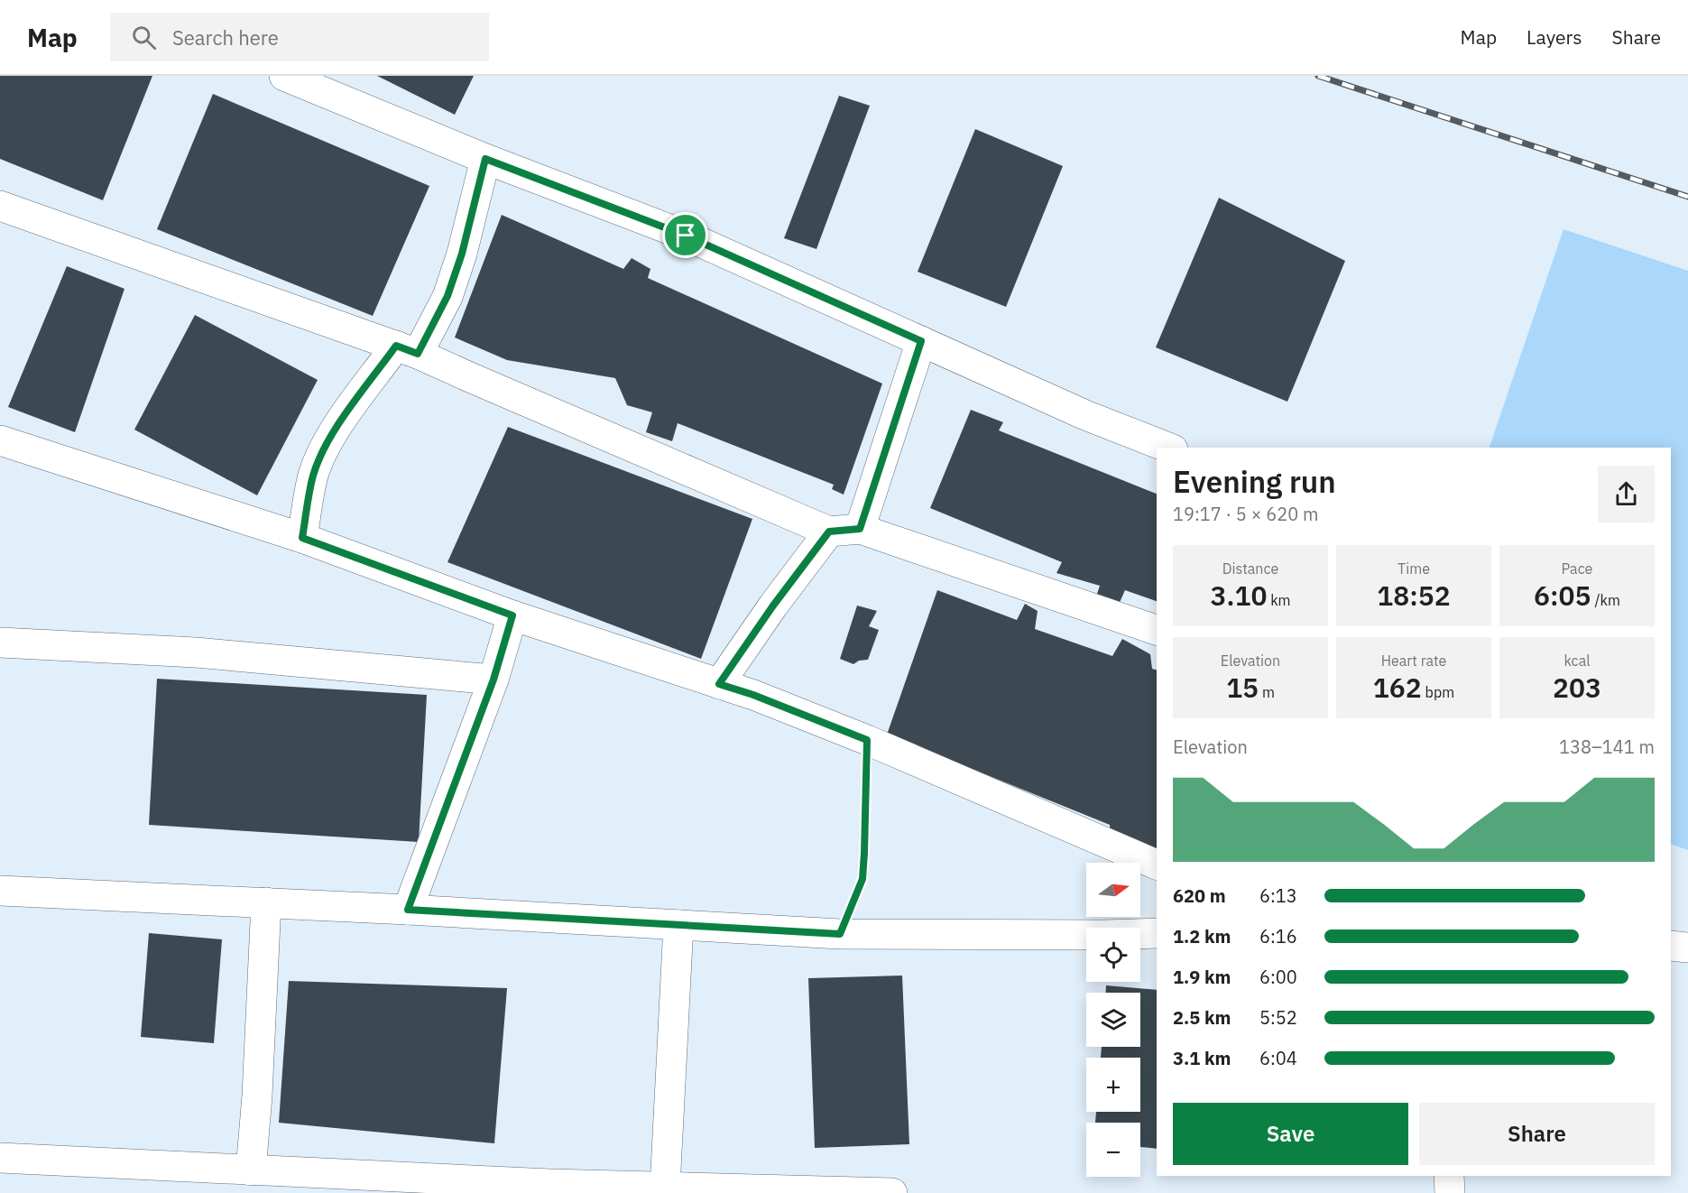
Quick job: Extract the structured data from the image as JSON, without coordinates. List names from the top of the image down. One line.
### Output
{"north":"right","page":{"header":"Map","search":"Search here","nav":["Map","Layers","Share"],"heading":["Evening run","19:17 · 5 × 620 m"],"stats":[["Distance","3.10 km"],["Time","18:52"],["Pace","6:05 /km"],["Elevation","15 m"],["Heart rate","162 bpm"],["kcal","203"]],"chart":["Elevation","138–141 m"],"map_buttons":["+","−"],"list":[{"name":"620 m","note":"6:13"},{"name":"1.2 km","note":"6:16"},{"name":"1.9 km","note":"6:00"},{"name":"2.5 km","note":"5:52"},{"name":"3.1 km","note":"6:04"}],"buttons":["Save","Share"]}}
